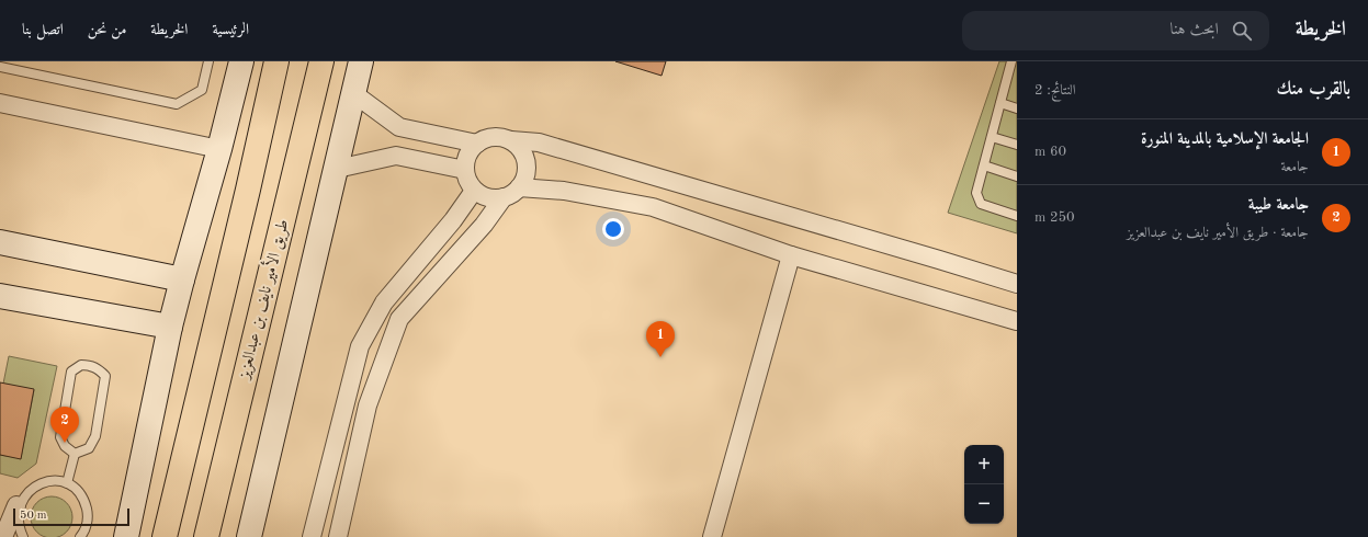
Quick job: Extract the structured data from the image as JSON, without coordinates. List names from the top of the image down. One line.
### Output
{"streets":{"highway":["طريق الأمير نايف بن عبدالعزيز"]},"scale_bar":"50 m","page":{"header":"الخريطة","search":"ابحث هنا","nav":["الرئيسية","الخريطة","من نحن","اتصل بنا"],"heading":["بالقرب منك","النتائج: 2"],"list":[{"mark":"1","name":"الجامعة الإسلامية بالمدينة المنورة","note":"جامعة","value":"60 m"},{"mark":"2","name":"جامعة طيبة","note":"جامعة · طريق الأمير نايف بن عبدالعزيز","value":"250 m"}],"pins":["1","2"],"map_buttons":["+","−"],"scale":"50 m"}}
